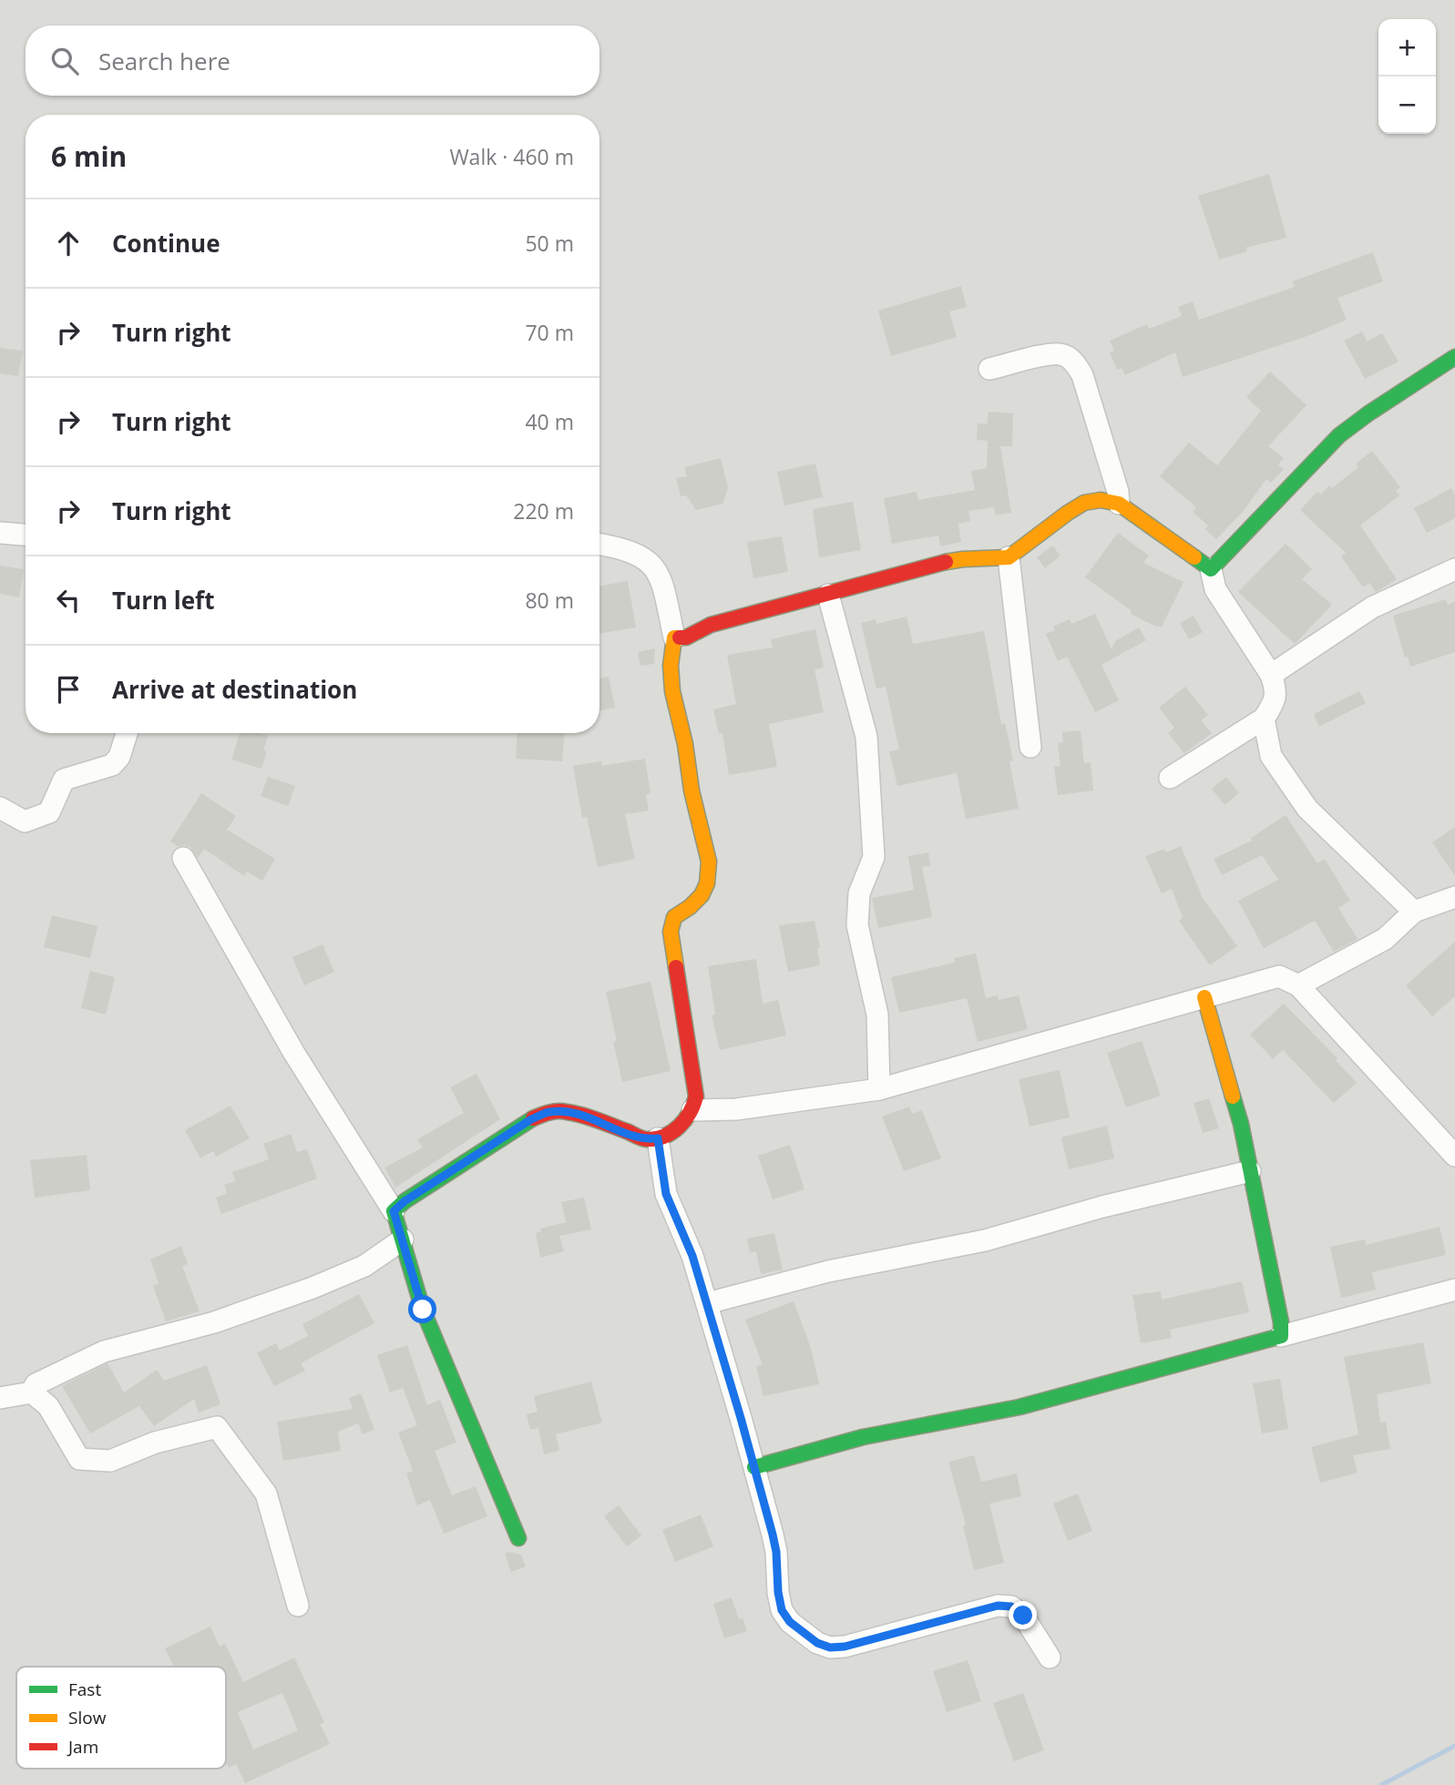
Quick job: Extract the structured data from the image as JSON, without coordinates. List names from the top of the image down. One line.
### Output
{"legend":["Fast","Slow","Jam"],"page":{"map_buttons":["+","−"],"search":"Search here","heading":["6 min","Walk · 460 m"],"list":[["Continue","50 m"],["Turn right","70 m"],["Turn right","40 m"],["Turn right","220 m"],["Turn left","80 m"],"Arrive at destination"]}}
